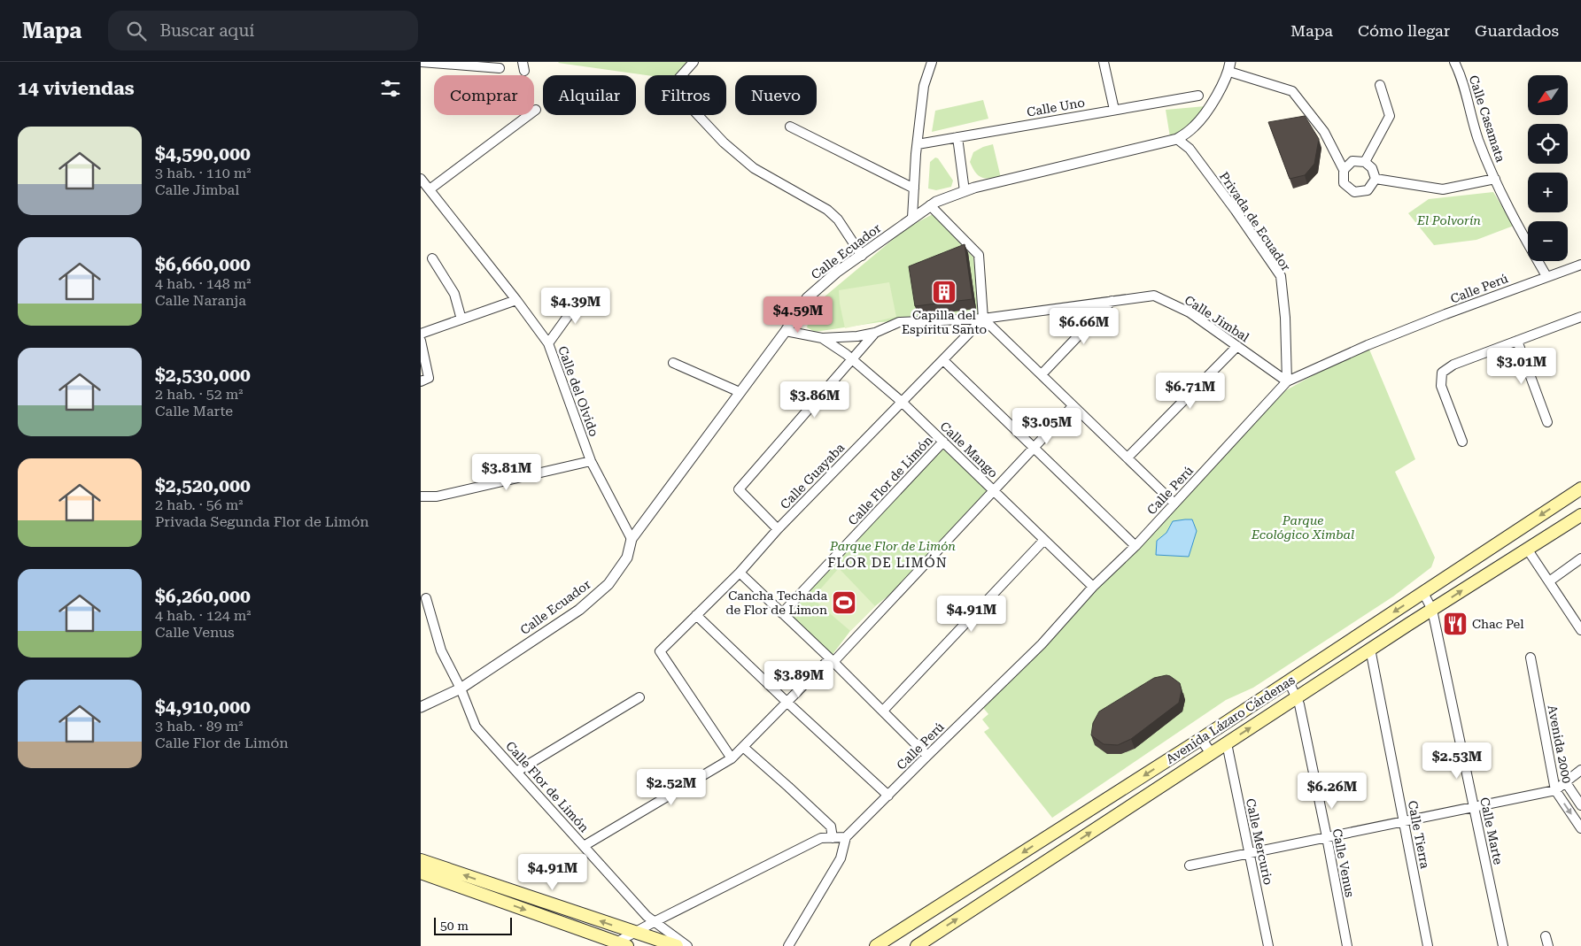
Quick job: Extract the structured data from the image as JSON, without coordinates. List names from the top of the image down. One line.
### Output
{"streets":{"main road":["Avenida Lázaro Cárdenas"],"street":["Calle Uno","Calle Casamata","Privada de Ecuador","Calle Ecuador","Calle Perú","Calle Jimbal","Calle del Olvido","Calle Mango","Calle Guayaba","Calle Flor de Limón","Avenida 2000","Calle Marte","Calle Tierra","Calle Mercurio","Calle Venus"]},"crossings":[["Calle Casamata","Calle Perú"],["Privada de Ecuador","Calle Ecuador"],["Privada de Ecuador","Calle Perú"],["Privada de Ecuador","Calle Jimbal"],["Calle Ecuador","Calle Jimbal"],["Calle Ecuador","Calle del Olvido"],["Calle Ecuador","Calle Flor de Limón"],["Calle Perú","Calle Jimbal"],["Calle Perú","Calle Mango"],["Calle Jimbal","Calle Mango"],["Calle Jimbal","Calle Guayaba"],["Calle Mango","Calle Guayaba"],["Calle Mango","Calle Flor de Limón"],["Avenida Lázaro Cárdenas","Calle Marte"],["Avenida Lázaro Cárdenas","Calle Tierra"],["Avenida Lázaro Cárdenas","Calle Mercurio"],["Avenida Lázaro Cárdenas","Calle Venus"]],"districts":["FLOR DE LIMÓN"],"parks":["El Polvorín","Parque Ecológico Ximbal","Parque Flor de Limón"],"places":{"building":["Capilla del Espíritu Santo"],"sports":["Cancha Techada de Flor de Limon"],"restaurant":["Chac Pel"]},"scale_bar":"50 m","north":"bottom left","page":{"header":"Mapa","search":"Buscar aquí","nav":["Mapa","Cómo llegar","Guardados"],"heading":"14 viviendas","map_buttons":["+","−"],"chip":["Comprar","Alquilar","Filtros","Nuevo"],"list":[{"name":"$4,590,000","note":"3 hab. · 110 m² · Calle Jimbal"},{"name":"$6,660,000","note":"4 hab. · 148 m² · Calle Naranja"},{"name":"$2,530,000","note":"2 hab. · 52 m² · Calle Marte"},{"name":"$2,520,000","note":"2 hab. · 56 m² · Privada Segunda Flor de Limón"},{"name":"$6,260,000","note":"4 hab. · 124 m² · Calle Venus"},{"name":"$4,910,000","note":"3 hab. · 89 m² · Calle Flor de Limón"}],"price":["$4.39M","$4.59M","$6.66M","$3.01M","$6.71M","$3.86M","$3.05M","$3.81M","$4.91M","$3.89M","$2.53M","$2.52M","$6.26M","$4.91M"],"scale":"50 m"}}
